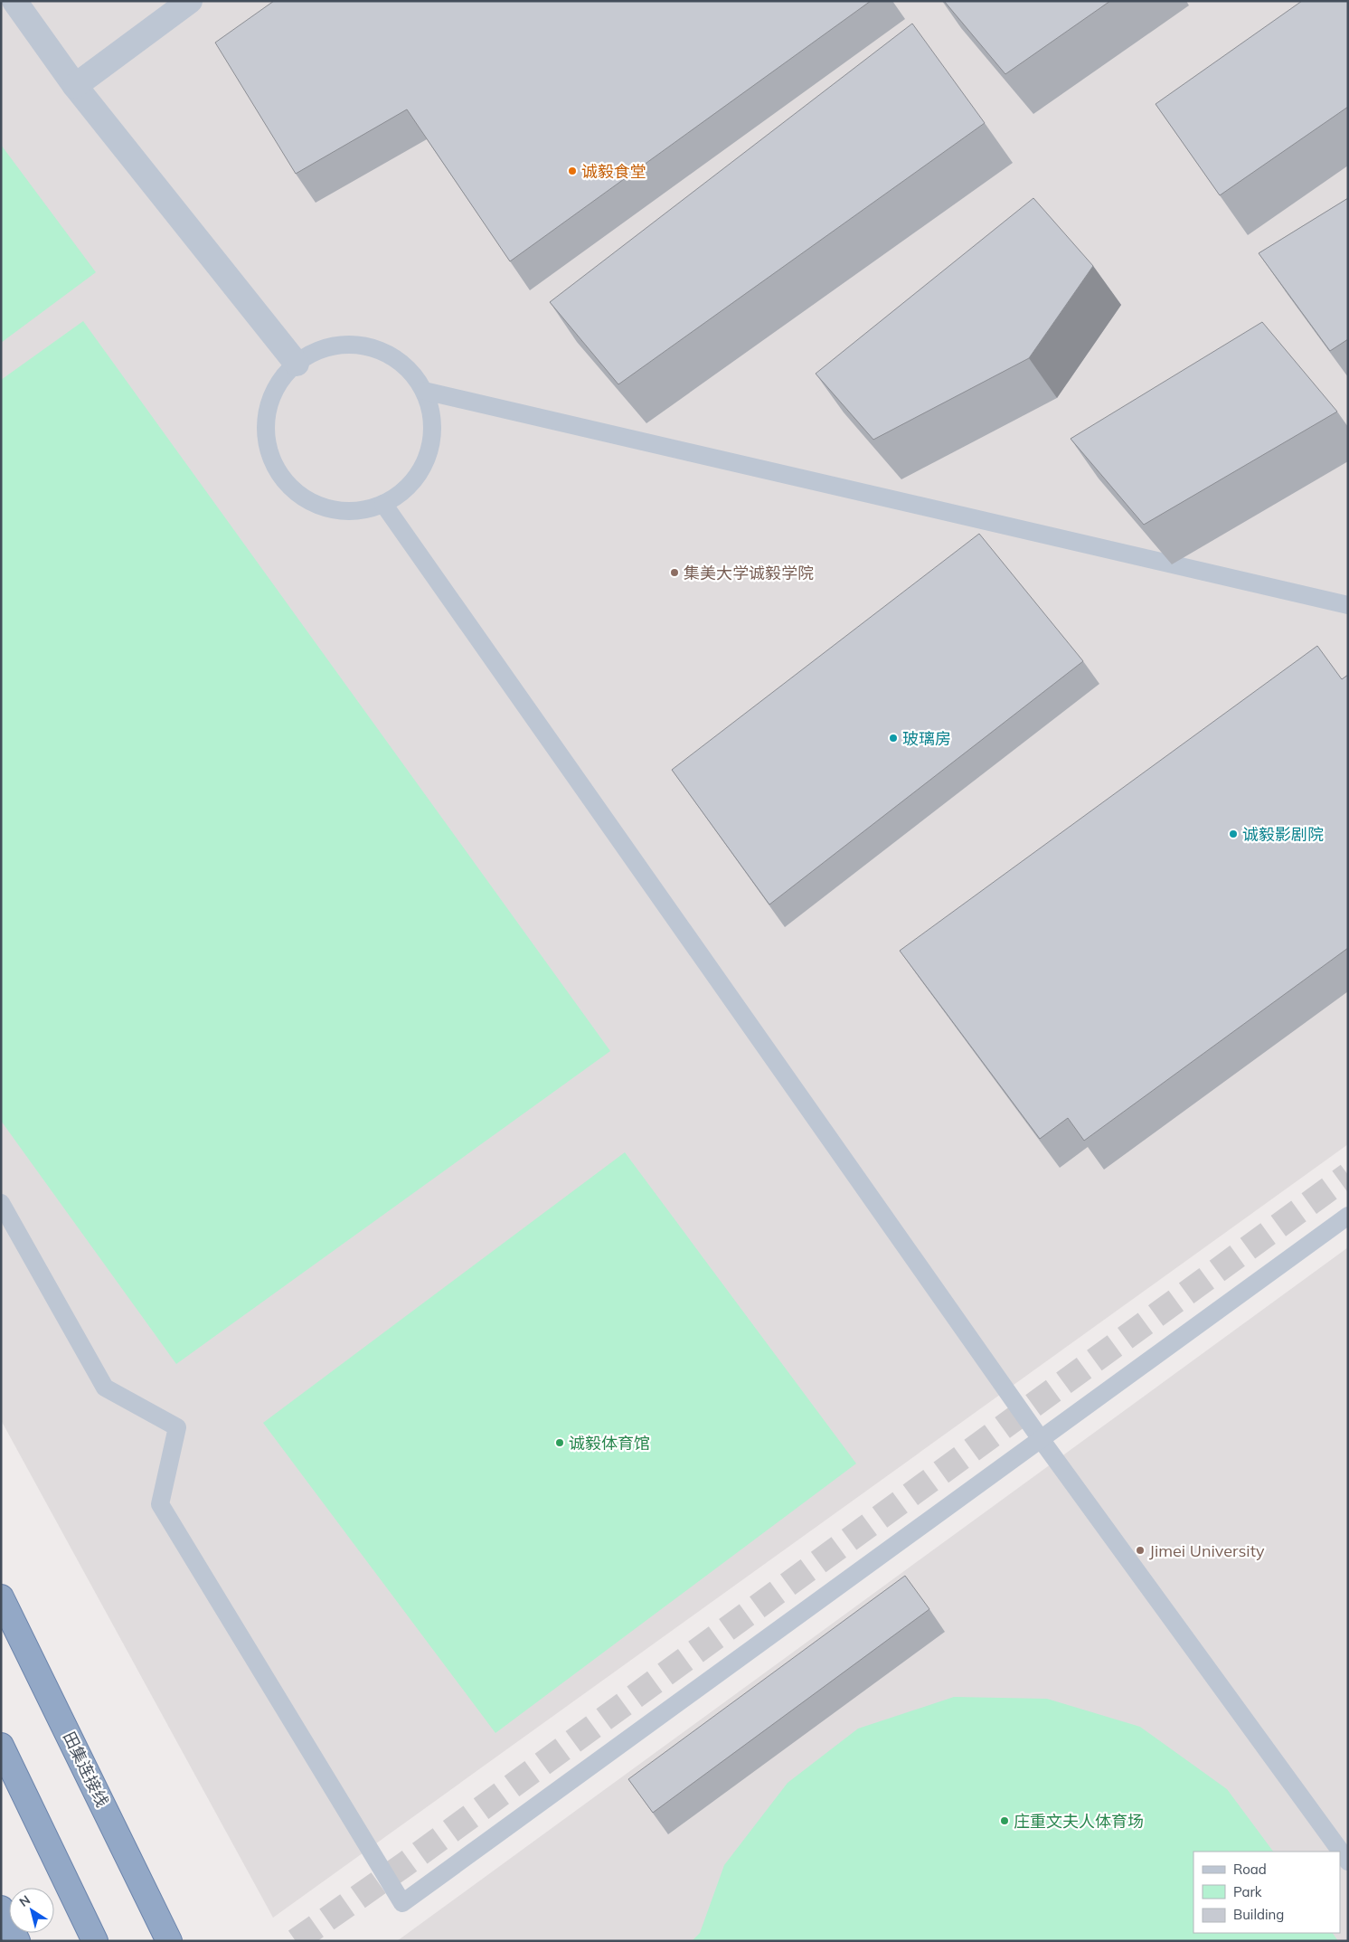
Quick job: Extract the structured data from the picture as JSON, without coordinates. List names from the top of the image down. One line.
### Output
{"streets":{"highway":["田集连接线"]},"places":["诚毅食堂","集美大学诚毅学院","玻璃房","诚毅影剧院","诚毅体育馆","Jimei University","庄重文夫人体育场"],"legend":["Road","Park","Building"],"north":"top left"}
